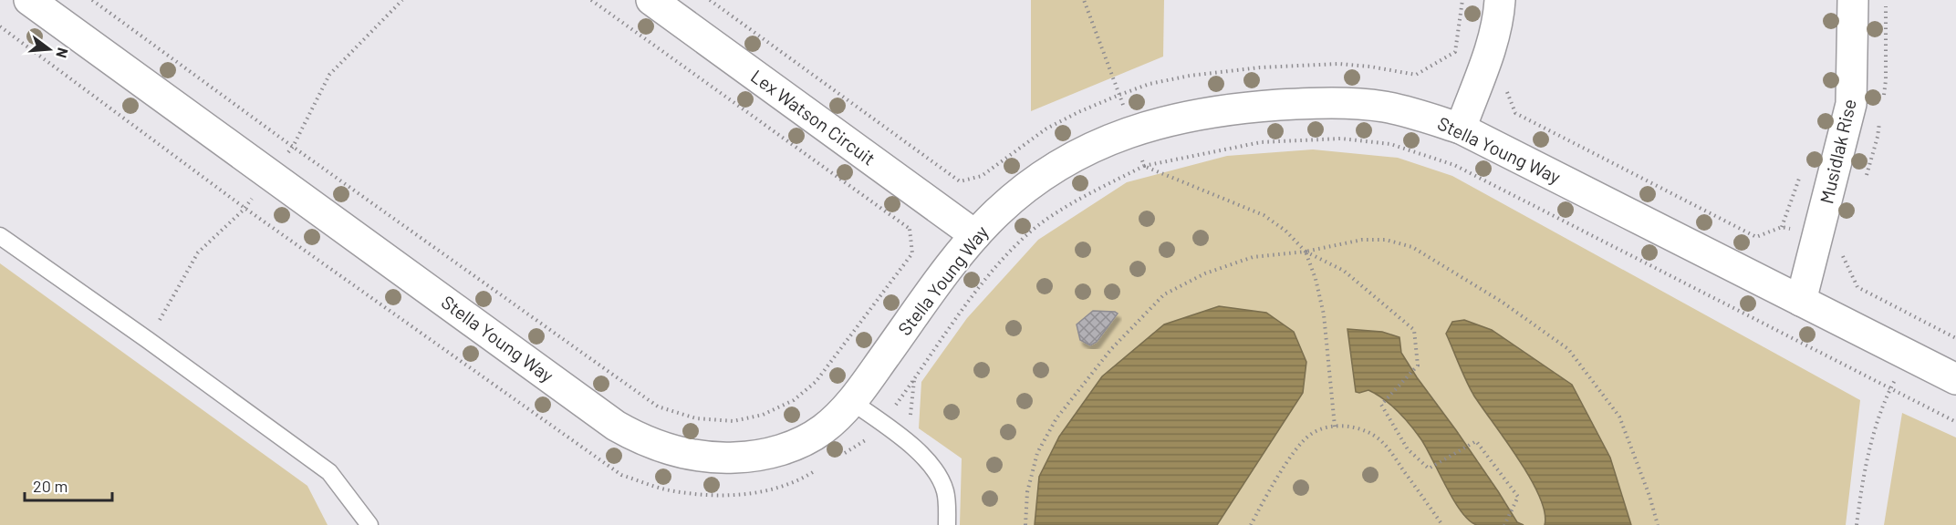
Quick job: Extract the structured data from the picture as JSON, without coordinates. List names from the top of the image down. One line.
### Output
{"streets":{"street":["Lex Watson Circuit","Stella Young Way","Musidlak Rise"]},"crossings":[["Lex Watson Circuit","Stella Young Way"],["Stella Young Way","Musidlak Rise"]],"scale_bar":"20 m","north":"right"}
